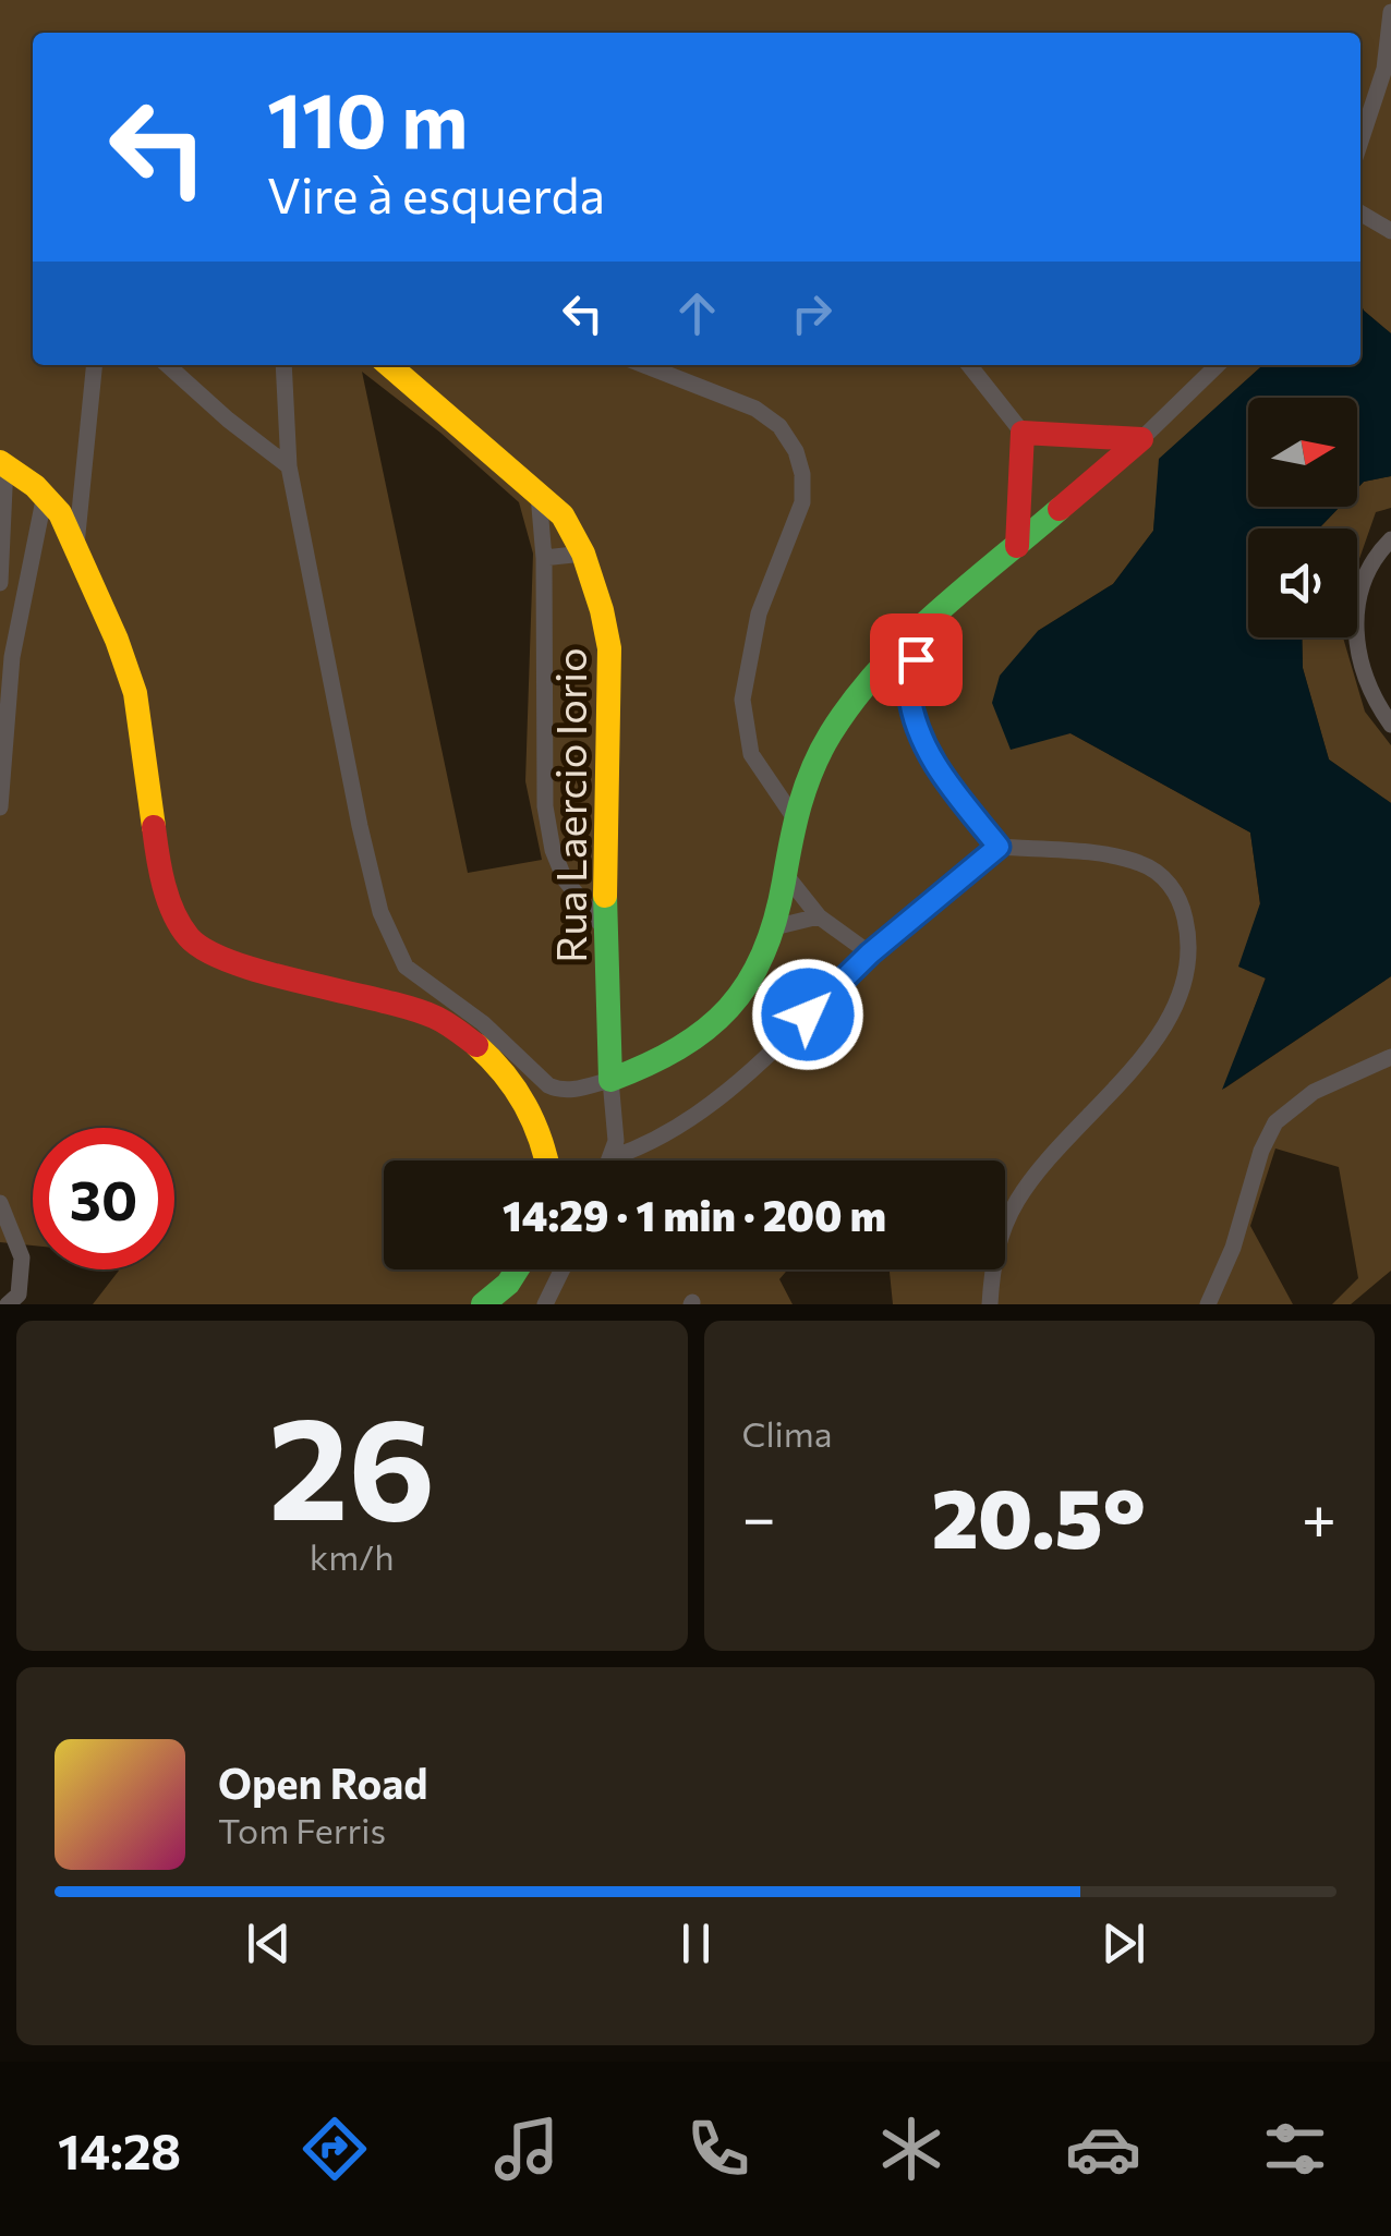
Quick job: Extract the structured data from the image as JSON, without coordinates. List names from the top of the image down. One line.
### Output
{"streets":{"street":["Rua Laercio Iorio"]},"north":"right","page":{"turn":["110 m","Vire à esquerda"],"limit":"30","trip":"14:29 · 1 min · 200 m","tile":[["26","km/h"],"Clima"],"heat":["−","20.5°","+"],"song":["Open Road","Tom Ferris"],"tabs":"14:28"}}
